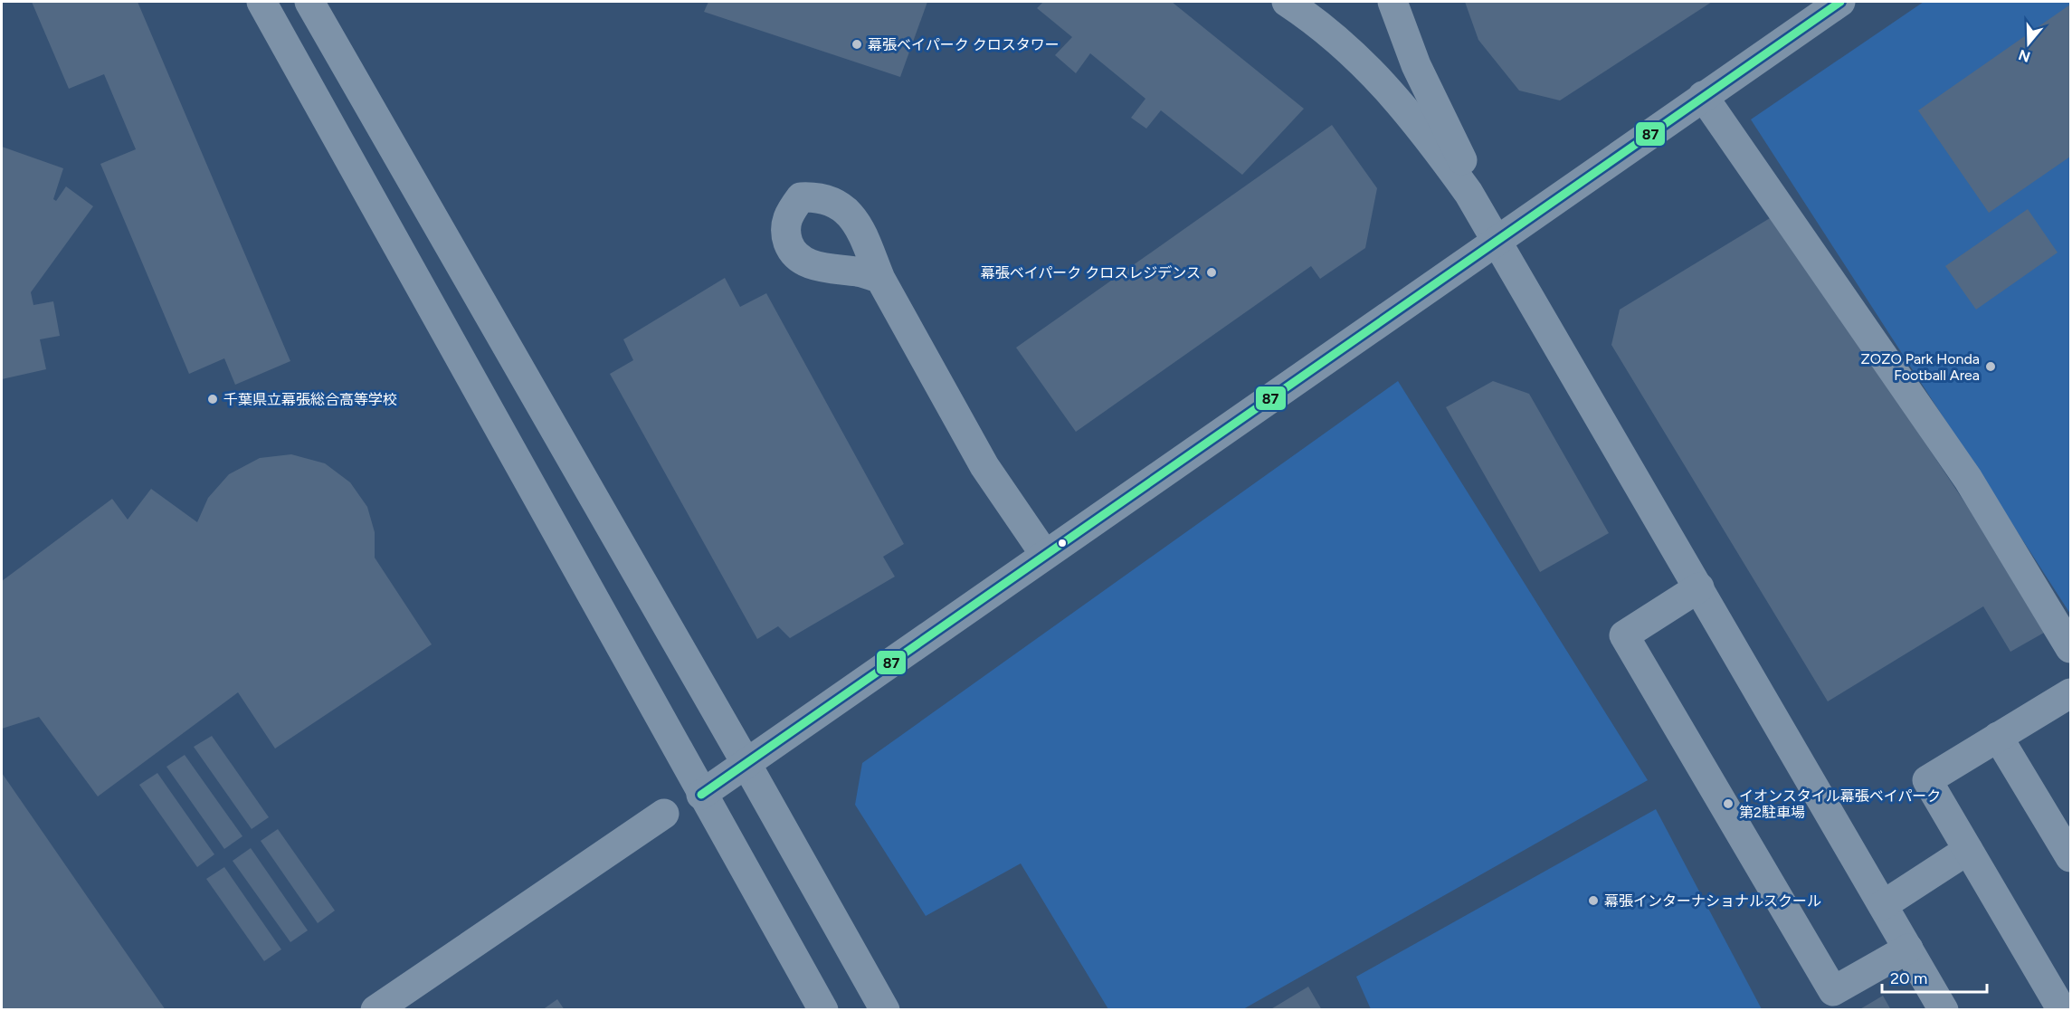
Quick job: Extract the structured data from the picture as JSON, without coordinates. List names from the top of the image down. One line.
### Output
{"places":["幕張ベイパーク クロスタワー","幕張ベイパーク クロスレジデンス","ZOZO Park Honda Football Area","千葉県立幕張総合高等学校","イオンスタイル幕張ベイパーク 第2駐車場","幕張インターナショナルスクール"],"lines":["transit line 87"],"scale_bar":"20 m","north":"bottom"}
